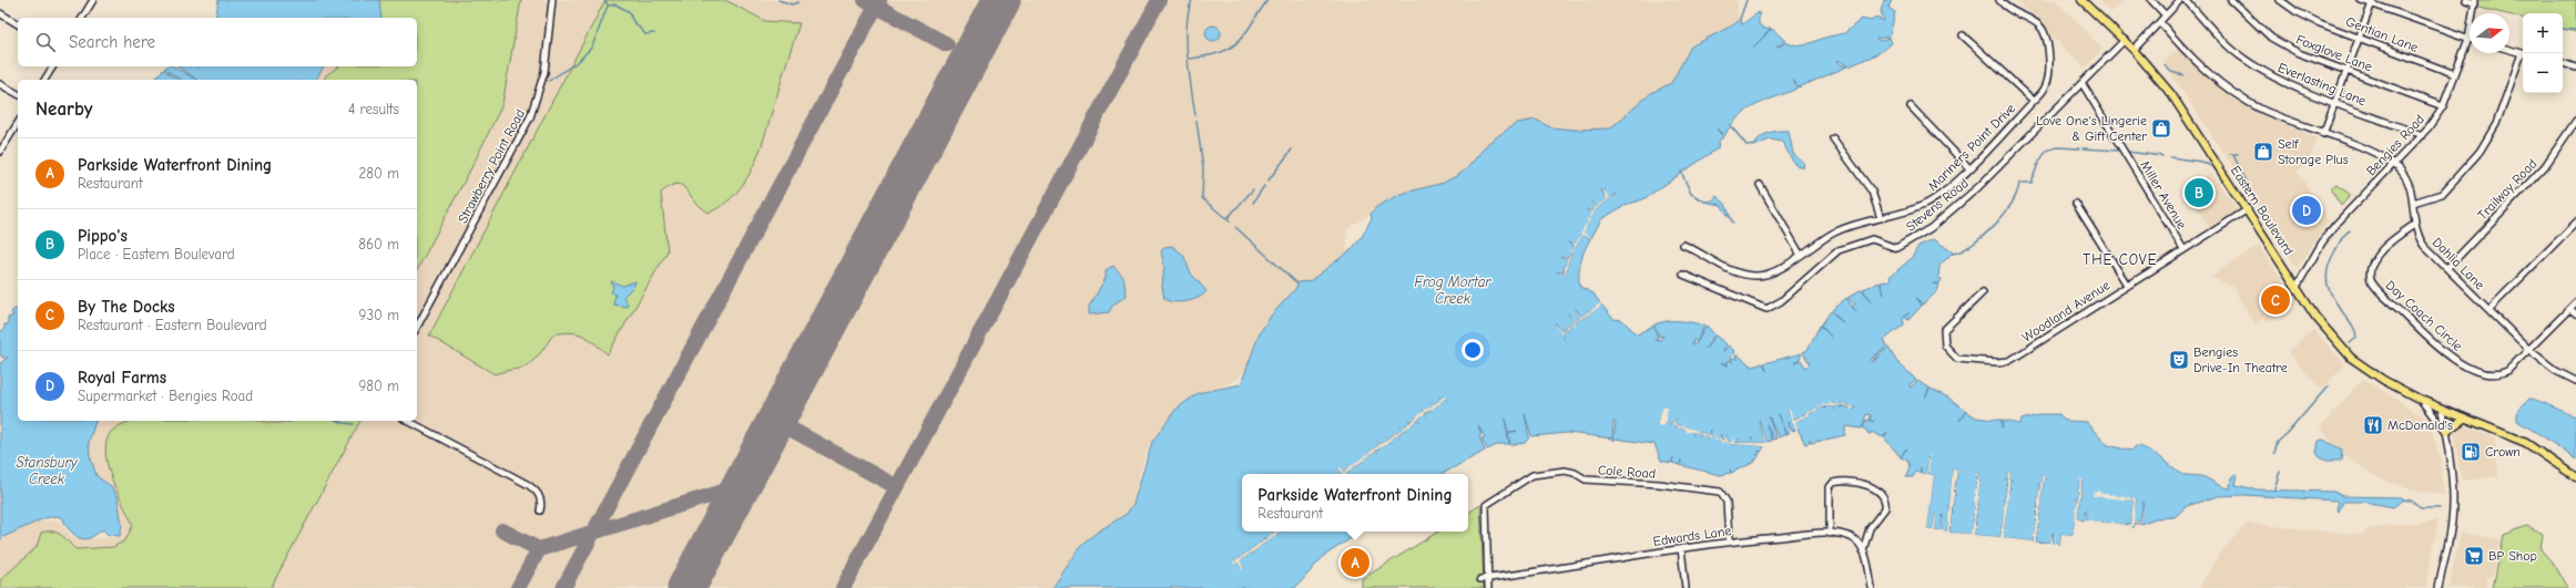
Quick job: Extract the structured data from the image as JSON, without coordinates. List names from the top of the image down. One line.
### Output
{"streets":{"main road":["Eastern Boulevard"],"street":["Gentian Lane","Foxglove Lane","Everlasting Lane","Bengies Road","Mariners Point Drive","Strawberry Point Road","Trailway Road","Miller Avenue","Stevens Road","Dahlia Lane","Woodland Avenue","Day Coach Circle","Cole Road","Edwards Lane"]},"crossings":[["Gentian Lane","Bengies Road"],["Foxglove Lane","Bengies Road"],["Everlasting Lane","Bengies Road"],["Bengies Road","Eastern Boulevard"],["Bengies Road","Dahlia Lane"],["Trailway Road","Dahlia Lane"],["Miller Avenue","Stevens Road"],["Miller Avenue","Woodland Avenue"],["Stevens Road","Eastern Boulevard"],["Eastern Boulevard","Woodland Avenue"],["Dahlia Lane","Day Coach Circle"],["Cole Road","Edwards Lane"]],"districts":["THE COVE"],"water":["Frog Mortar Creek","Stansbury Creek"],"places":{"shop":["Love One's Lingerie & Gift Center","Self Storage Plus"],"theatre":["Bengies Drive-In Theatre"],"restaurant":["McDonald's"],"fuel station":["Crown"],"supermarket":["BP Shop"]},"north":"right","page":{"map_buttons":["+","−"],"search":"Search here","heading":["Nearby","4 results"],"list":[{"mark":"A","name":"Parkside Waterfront Dining","note":"Restaurant","value":"280 m"},{"mark":"B","name":"Pippo's","note":"Place · Eastern Boulevard","value":"860 m"},{"mark":"C","name":"By The Docks","note":"Restaurant · Eastern Boulevard","value":"930 m"},{"mark":"D","name":"Royal Farms","note":"Supermarket · Bengies Road","value":"980 m"}],"pins":["B","D","C","A"],"popup":["Parkside Waterfront Dining","Restaurant"]}}
